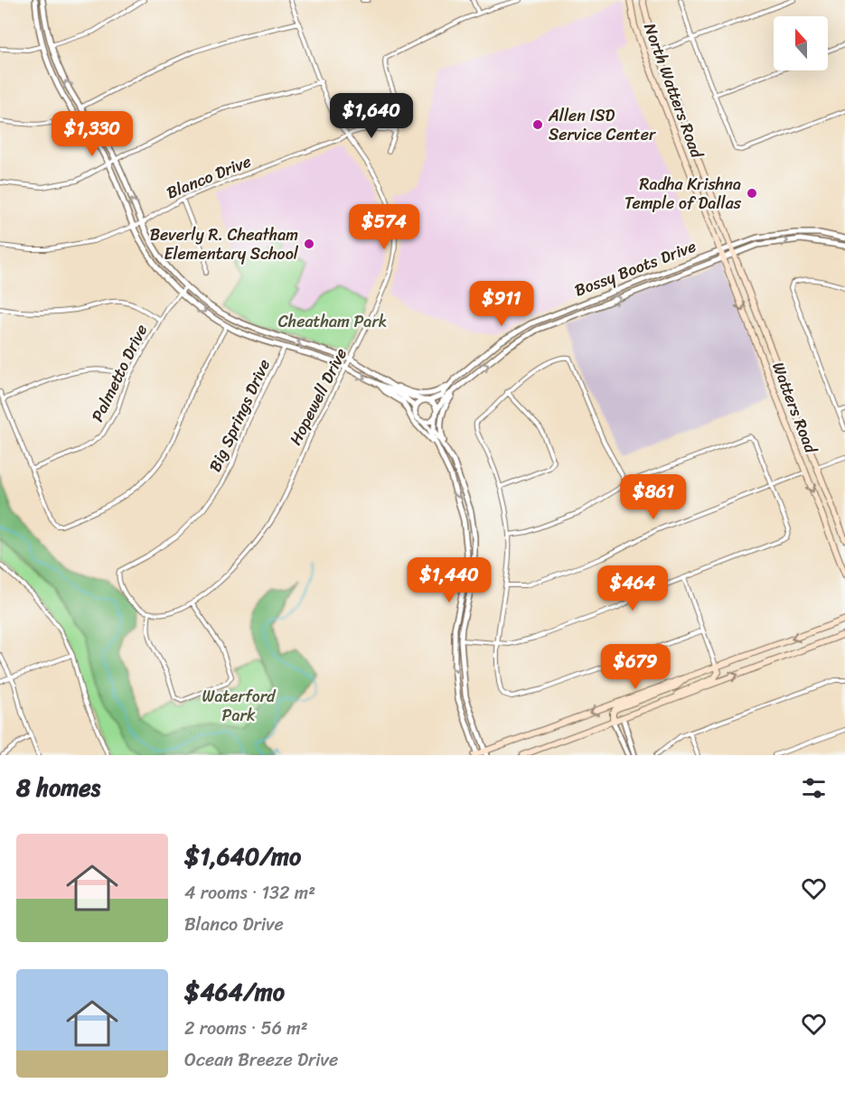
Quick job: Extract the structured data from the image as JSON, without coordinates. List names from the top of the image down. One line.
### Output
{"streets":{"main road":["North Watters Road","Watters Road"],"street":["Blanco Drive","Bossy Boots Drive","Palmetto Drive","Hopewell Drive","Big Springs Drive"]},"crossings":[["North Watters Road","Bossy Boots Drive"],["North Watters Road","Watters Road"],["Blanco Drive","Hopewell Drive"],["Bossy Boots Drive","Watters Road"],["Hopewell Drive","Big Springs Drive"]],"parks":["Cheatham Park","Waterford Park"],"places":["Allen ISD Service Center","Radha Krishna Temple of Dallas","Beverly R. Cheatham Elementary School"],"north":"top","page":{"price":["$1,640","$1,330","$574","$911","$861","$1,440","$464","$679"],"heading":"8 homes","list":[{"name":"$1,640/mo","note":"4 rooms · 132 m² · Blanco Drive"},{"name":"$464/mo","note":"2 rooms · 56 m² · Ocean Breeze Drive"}]}}
